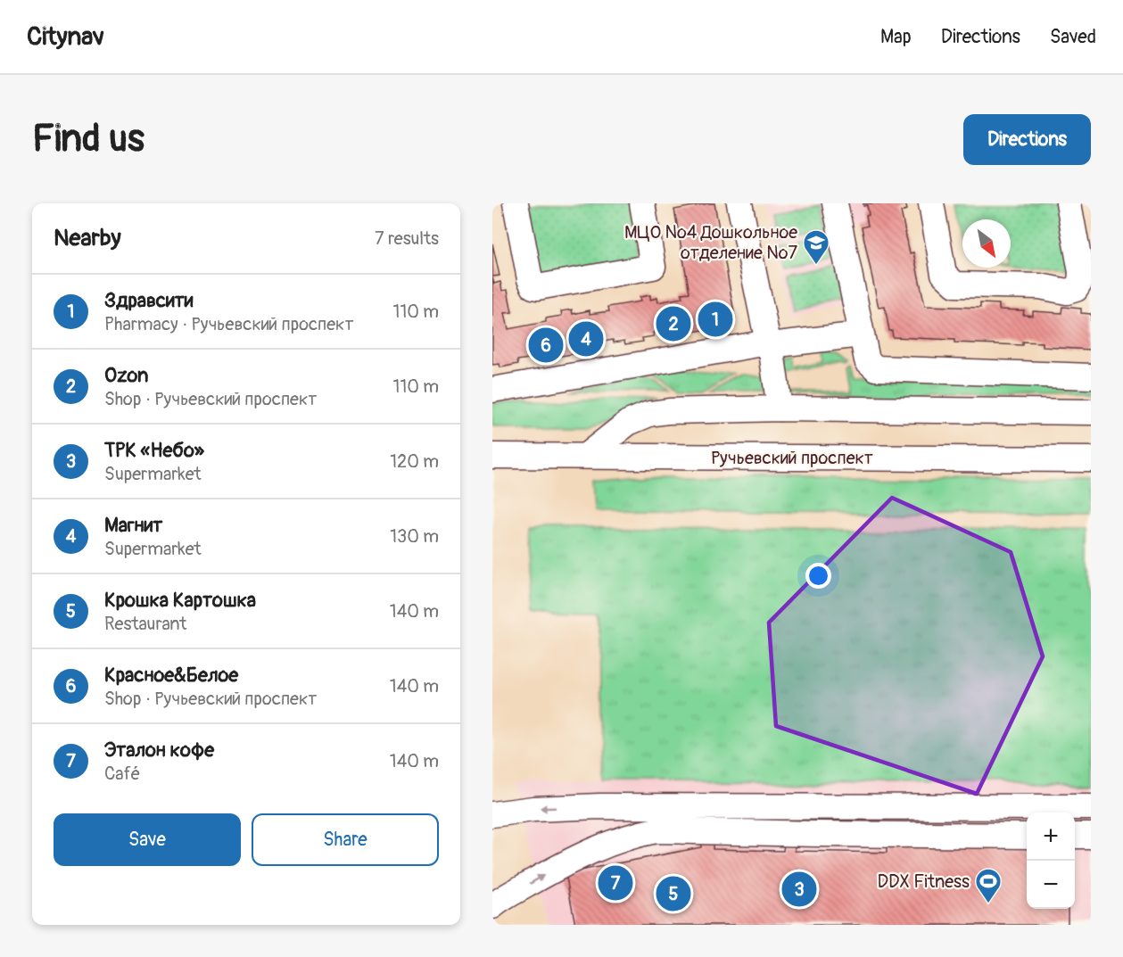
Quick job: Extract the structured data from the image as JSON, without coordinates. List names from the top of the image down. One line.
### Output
{"streets":{"street":["Ручьевский проспект"]},"places":{"school or university":["МЦО №4 Дошкольное отделение №7"],"sports":["DDX Fitness"]},"north":"bottom right","page":{"header":"Citynav","nav":["Map","Directions","Saved"],"buttons":["Directions",["Save","Share"]],"title":"Find us","heading":["Nearby","7 results"],"list":[{"mark":"1","name":"Здравсити","note":"Pharmacy · Ручьевский проспект","value":"110 m"},{"mark":"2","name":"Ozon","note":"Shop · Ручьевский проспект","value":"110 m"},{"mark":"3","name":"ТРК «Небо»","note":"Supermarket","value":"120 m"},{"mark":"4","name":"Магнит","note":"Supermarket","value":"130 m"},{"mark":"5","name":"Крошка Картошка","note":"Restaurant","value":"140 m"},{"mark":"6","name":"Красное&Белое","note":"Shop · Ручьевский проспект","value":"140 m"},{"mark":"7","name":"Эталон кофе","note":"Café","value":"140 m"}],"pins":["1","2","4","6","7","3","5"],"map_buttons":["+","−"]}}
